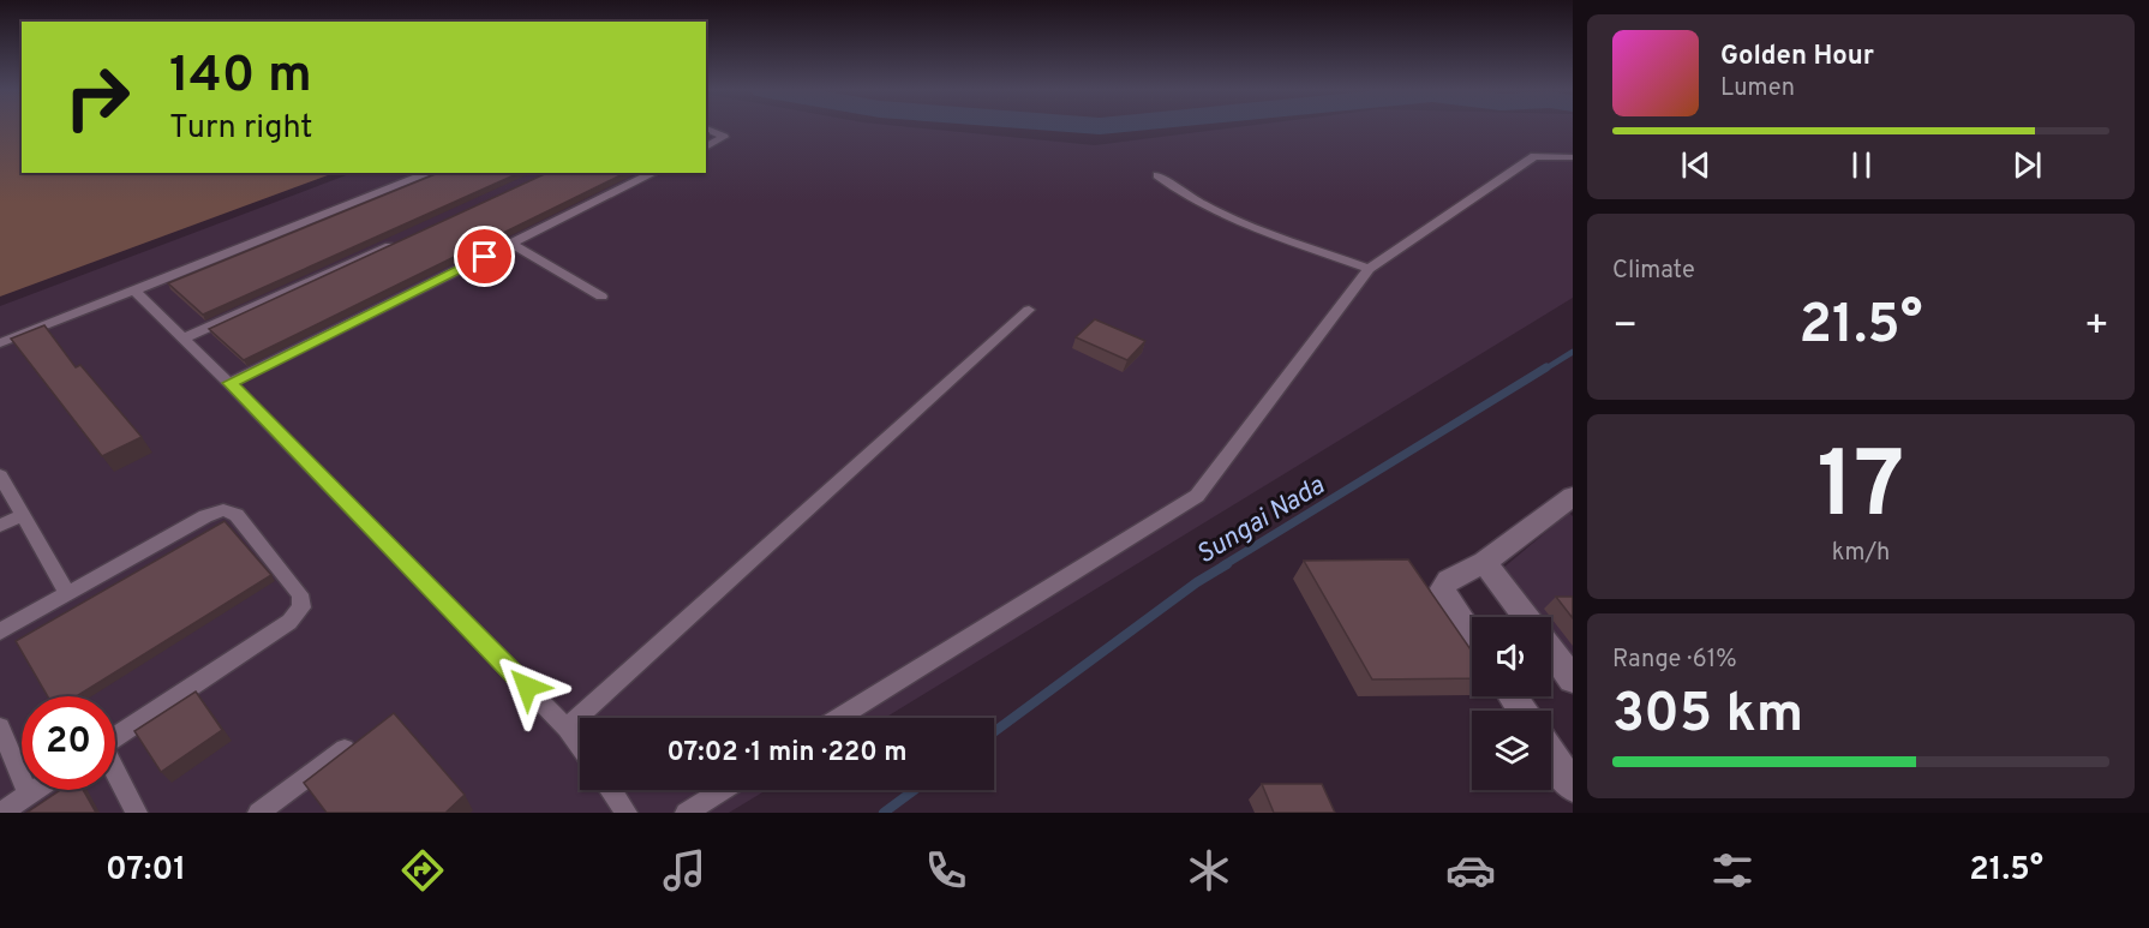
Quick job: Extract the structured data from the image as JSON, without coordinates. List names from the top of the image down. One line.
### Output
{"water":["Sungai Nada"],"page":{"turn":["140 m","Turn right"],"song":["Golden Hour","Lumen"],"tile":["Climate",["17","km/h"],["Range · 61%","305 km"]],"heat":["−","21.5°","+"],"limit":"20","trip":"07:02 · 1 min · 220 m","tabs":["07:01","21.5°"]}}
